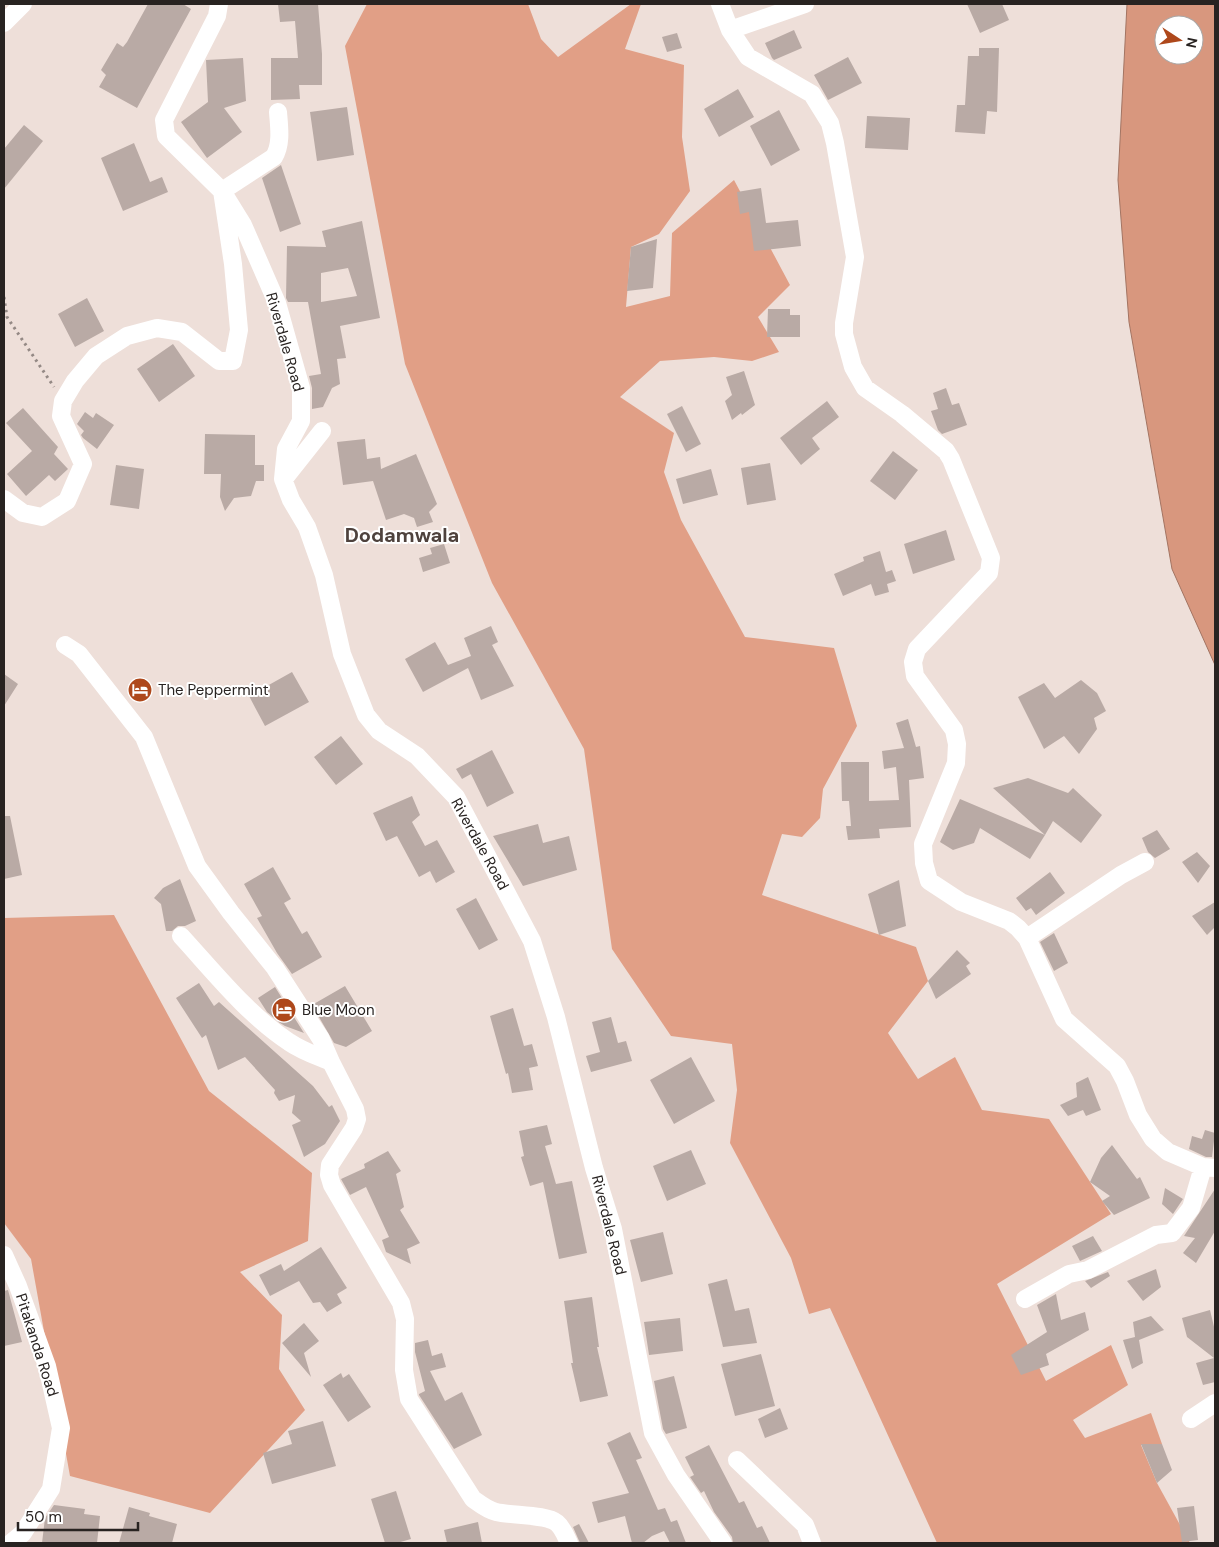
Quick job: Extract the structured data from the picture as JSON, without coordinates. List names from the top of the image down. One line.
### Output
{"streets":{"street":["Riverdale Road","Pitakanda Road"]},"districts":["Dodamwala"],"places":{"hotel":["The Peppermint","Blue Moon"]},"scale_bar":"50 m","north":"right"}
